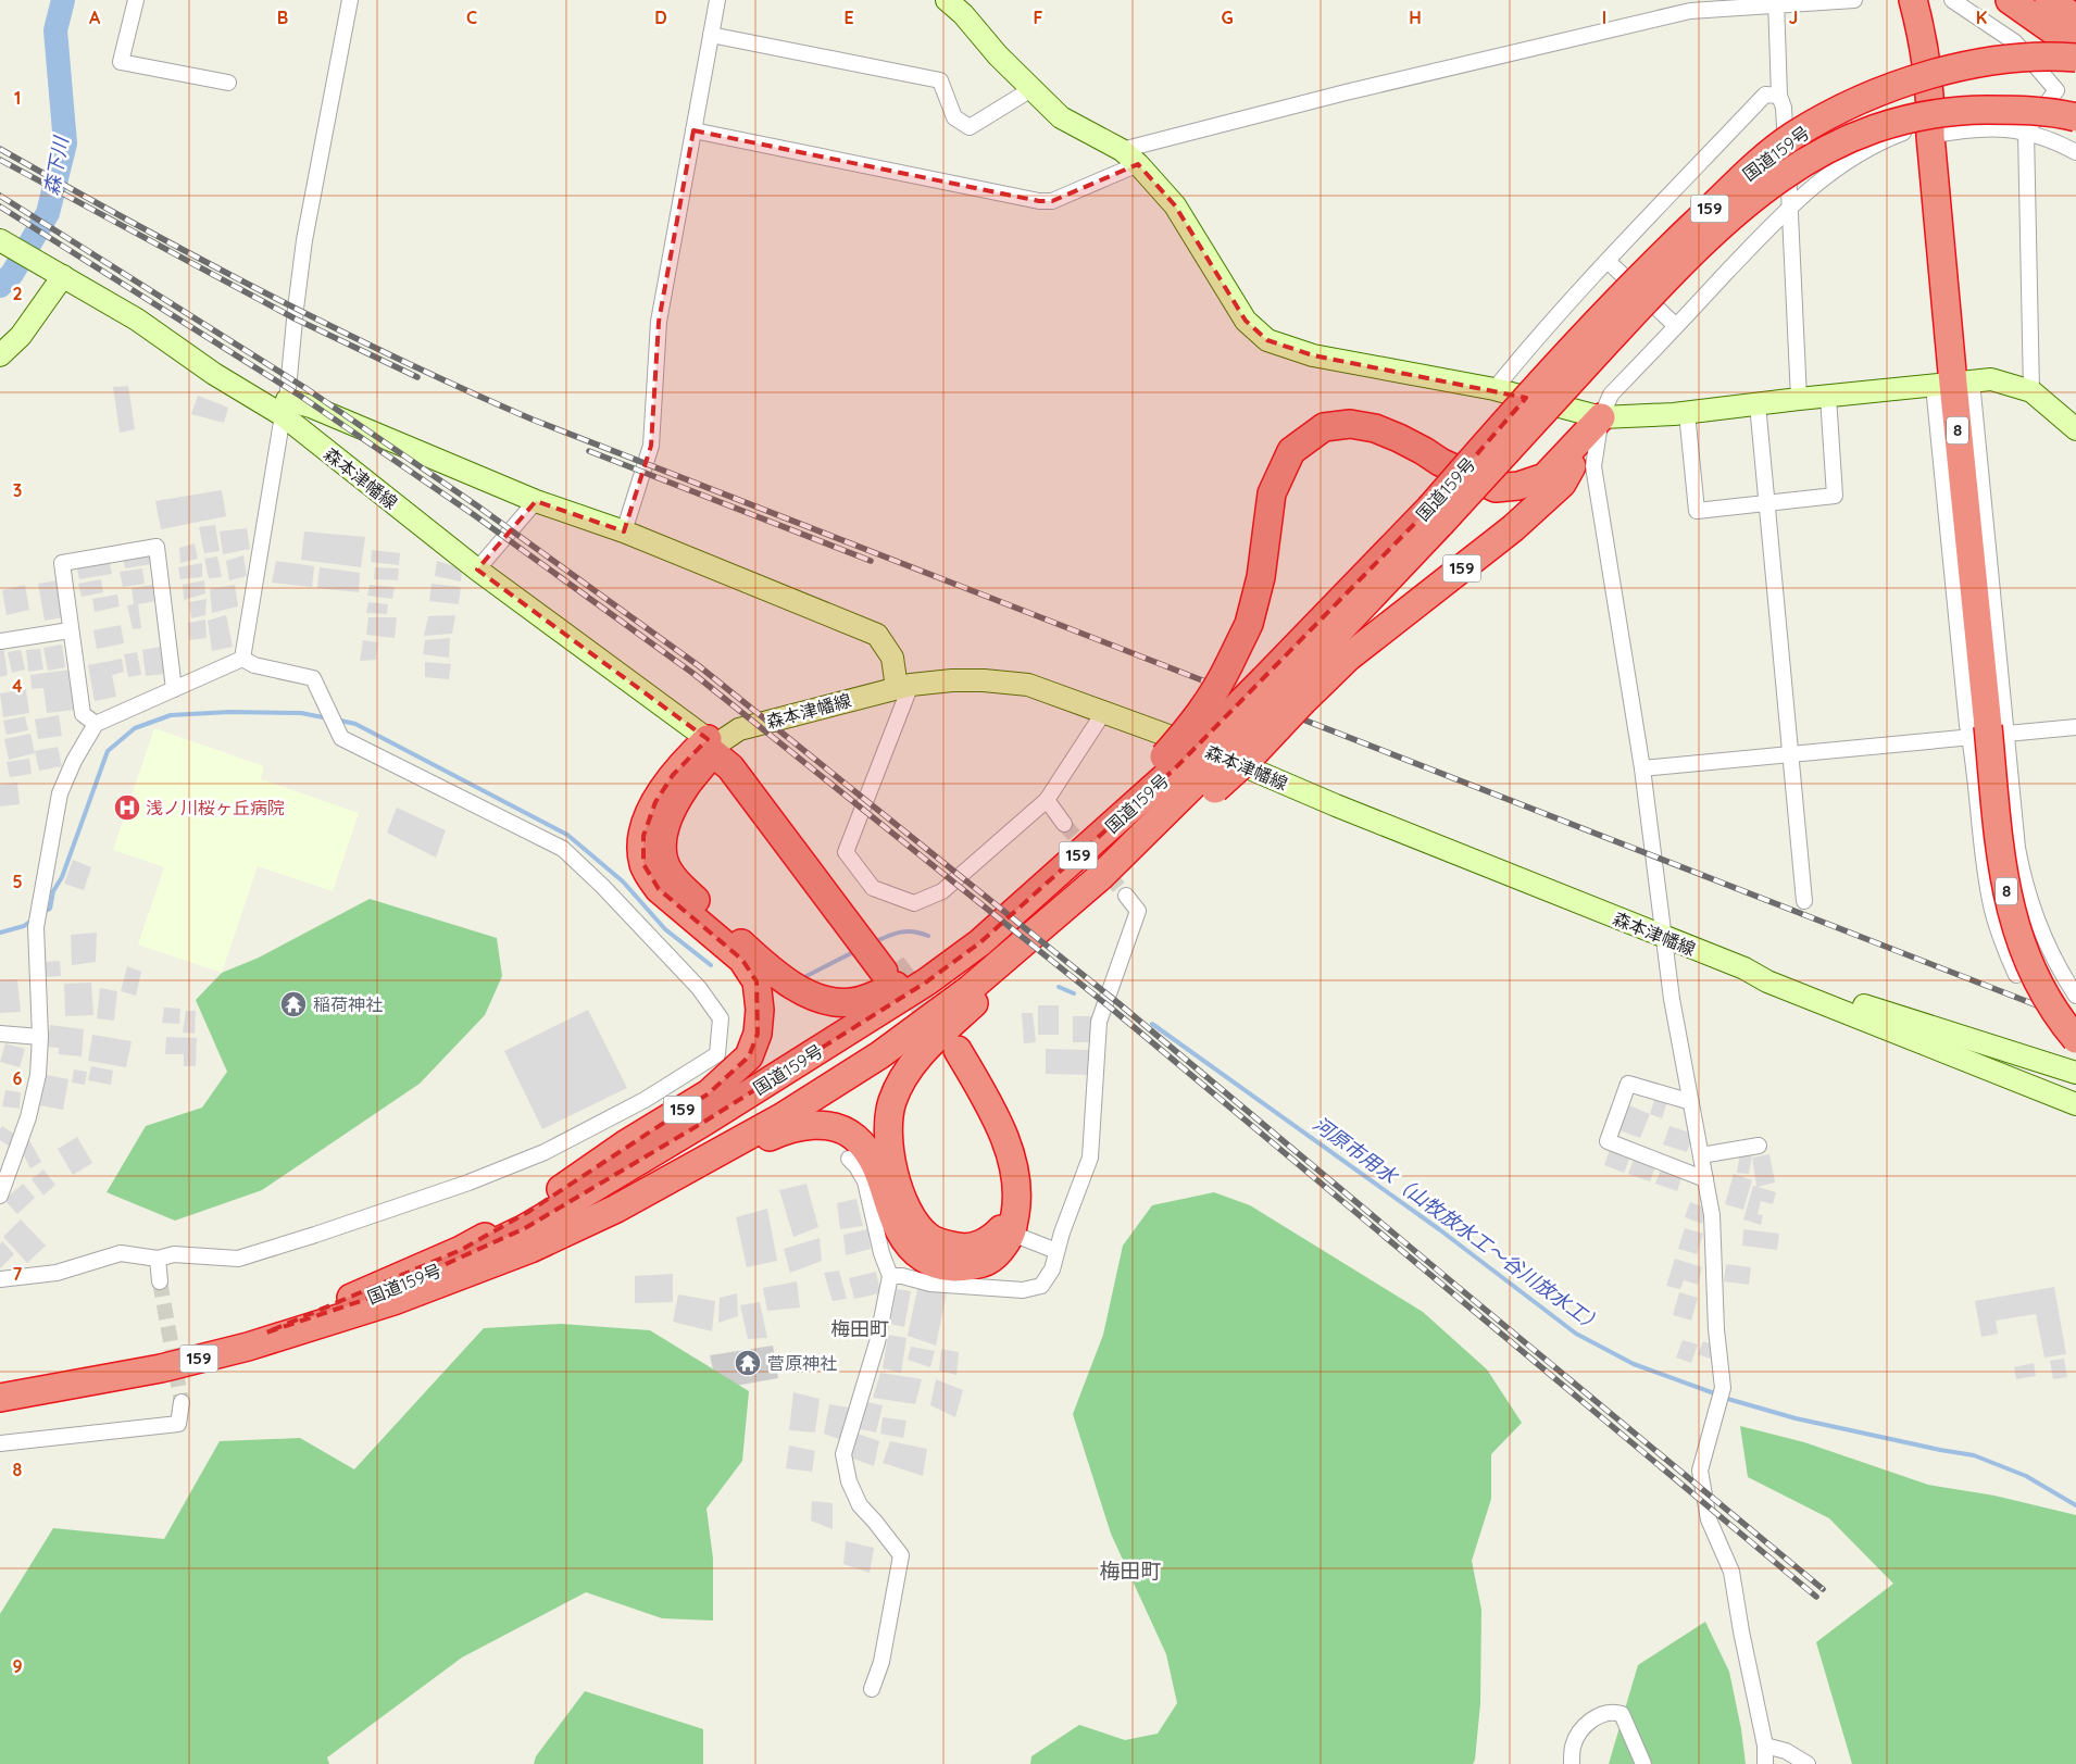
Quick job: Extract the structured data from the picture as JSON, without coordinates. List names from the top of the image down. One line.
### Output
{"streets":{"highway":["国道159号","159","8"],"main road":["森本津幡線"]},"crossings":[["国道159号","159"],["159","森本津幡線"]],"districts":["梅田町","梅田町"],"water":["森下川","河原市用水（山牧放水工～谷川放水工）"],"places":{"hospital":["浅ノ川桜ヶ丘病院"],"temple":["稲荷神社","菅原神社"]},"grid":{"columns":["A","B","C","D","E","F","G","H","I","J","K"],"rows":["1","2","3","4","5","6","7","8","9"]}}
